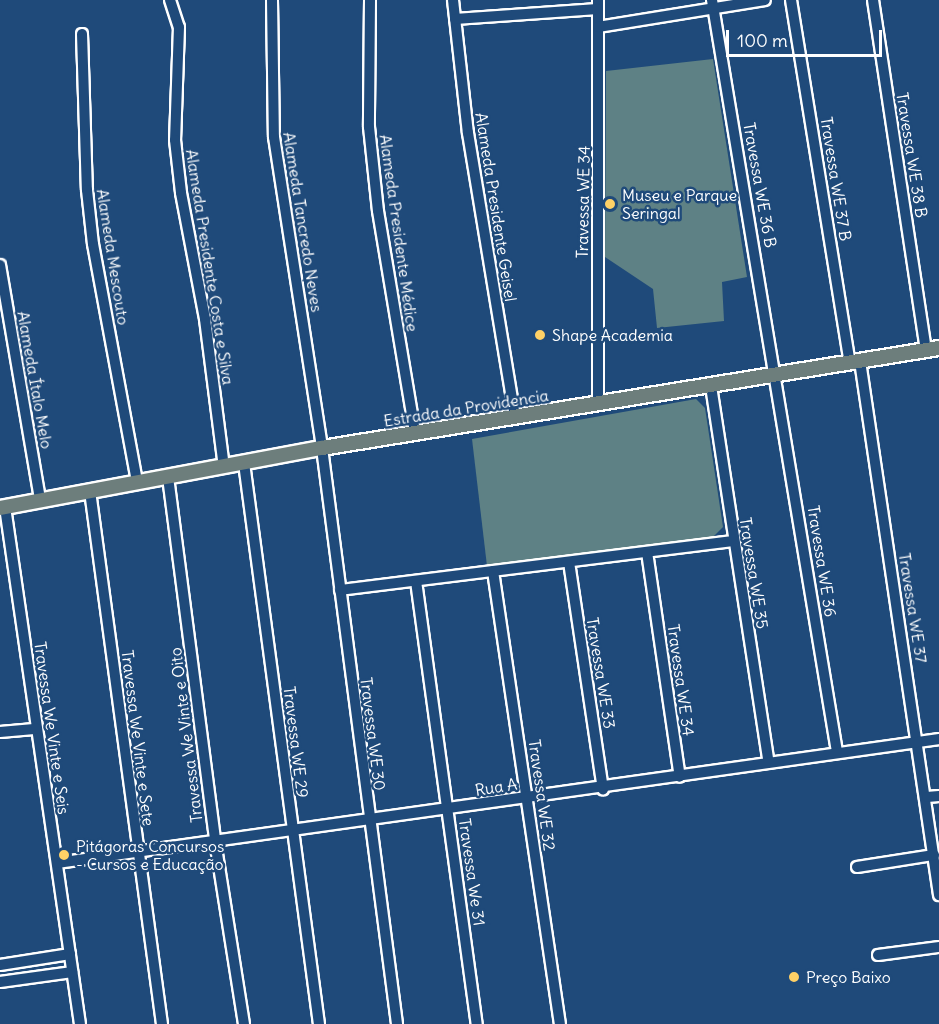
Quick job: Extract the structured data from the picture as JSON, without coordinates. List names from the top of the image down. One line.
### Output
{"streets":{"main road":["Estrada da Providencia"],"street":["Travessa WE 38 B","Travessa WE 37 B","Travessa WE 36 B","Travessa WE 34","Alameda Presidente Geisel","Alameda Tancredo Neves","Alameda Presidente Médice","Alameda Mescouto","Alameda Presidente Costa e Silva","Alameda Ítalo Melo","Travessa WE 36","Travessa WE 35","Travessa WE 37","Travessa WE 33","Travessa We Vinte e Seis","Travessa WE 30","Travessa We Vinte e Oito","Travessa We Vinte e Sete","Travessa WE 29","Rua A","Travessa WE 32","Travessa We 31"]},"crossings":[["Travessa WE 38 B","Estrada da Providencia"],["Travessa WE 37 B","Estrada da Providencia"],["Travessa WE 37 B","Travessa WE 37"],["Travessa WE 36 B","Estrada da Providencia"],["Travessa WE 36 B","Travessa WE 36"],["Travessa WE 34","Estrada da Providencia"],["Travessa WE 34","Rua A"],["Alameda Presidente Geisel","Estrada da Providencia"],["Alameda Tancredo Neves","Estrada da Providencia"],["Alameda Tancredo Neves","Travessa WE 30"],["Alameda Presidente Médice","Estrada da Providencia"],["Alameda Mescouto","Estrada da Providencia"],["Alameda Presidente Costa e Silva","Estrada da Providencia"],["Alameda Ítalo Melo","Estrada da Providencia"],["Estrada da Providencia","Travessa WE 36"],["Estrada da Providencia","Travessa WE 35"],["Estrada da Providencia","Travessa WE 37"],["Estrada da Providencia","Travessa We Vinte e Seis"],["Estrada da Providencia","Travessa WE 30"],["Estrada da Providencia","Travessa We Vinte e Oito"],["Estrada da Providencia","Travessa We Vinte e Sete"],["Estrada da Providencia","Travessa WE 29"],["Travessa WE 36","Rua A"],["Travessa WE 35","Rua A"],["Travessa WE 37","Rua A"],["Travessa WE 33","Rua A"],["Travessa We Vinte e Seis","Rua A"],["Travessa WE 30","Rua A"],["Travessa We Vinte e Oito","Rua A"],["Travessa We Vinte e Sete","Rua A"],["Travessa WE 29","Rua A"],["Rua A","Travessa WE 32"],["Rua A","Travessa We 31"]],"places":["Museu e Parque Seringal","Shape Academia","Pitágoras Concursos - Cursos e Educação","Preço Baixo"],"scale_bar":"100 m"}
